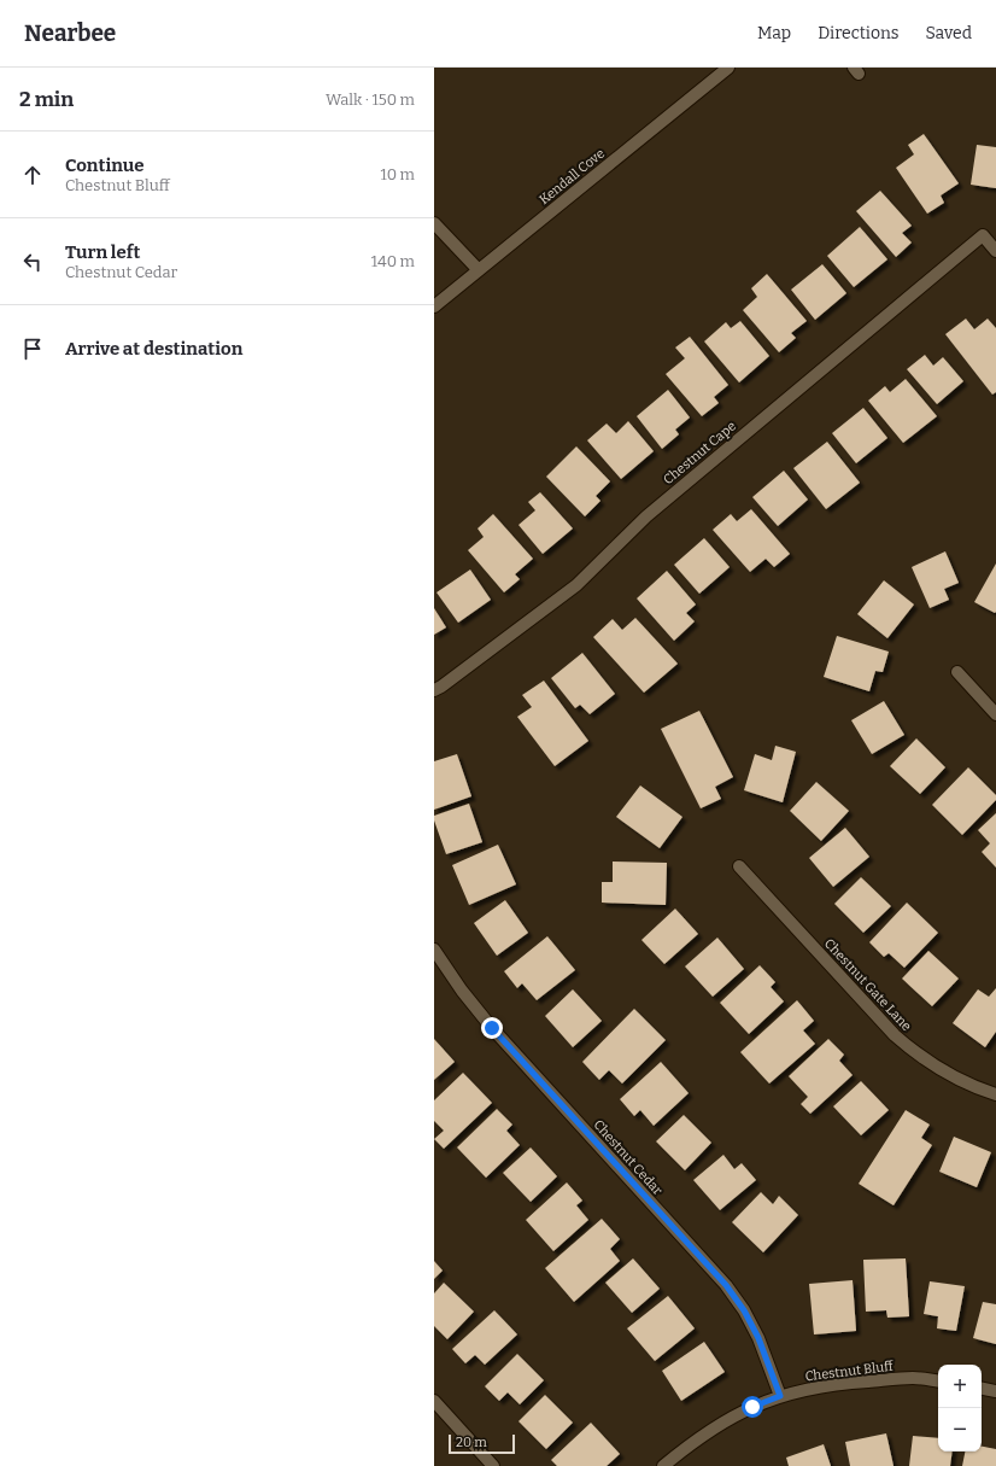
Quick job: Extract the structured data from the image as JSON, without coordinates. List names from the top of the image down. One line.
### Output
{"streets":{"street":["Kendall Cove","Chestnut Cape","Chestnut Gate Lane","Chestnut Cedar","Chestnut Bluff"]},"crossings":[["Chestnut Cedar","Chestnut Bluff"]],"scale_bar":"20 m","page":{"header":"Nearbee","nav":["Map","Directions","Saved"],"heading":["2 min","Walk · 150 m"],"list":[["Continue","Chestnut Bluff","10 m"],["Turn left","Chestnut Cedar","140 m"],"Arrive at destination"],"map_buttons":["+","−"],"scale":"20 m"}}
